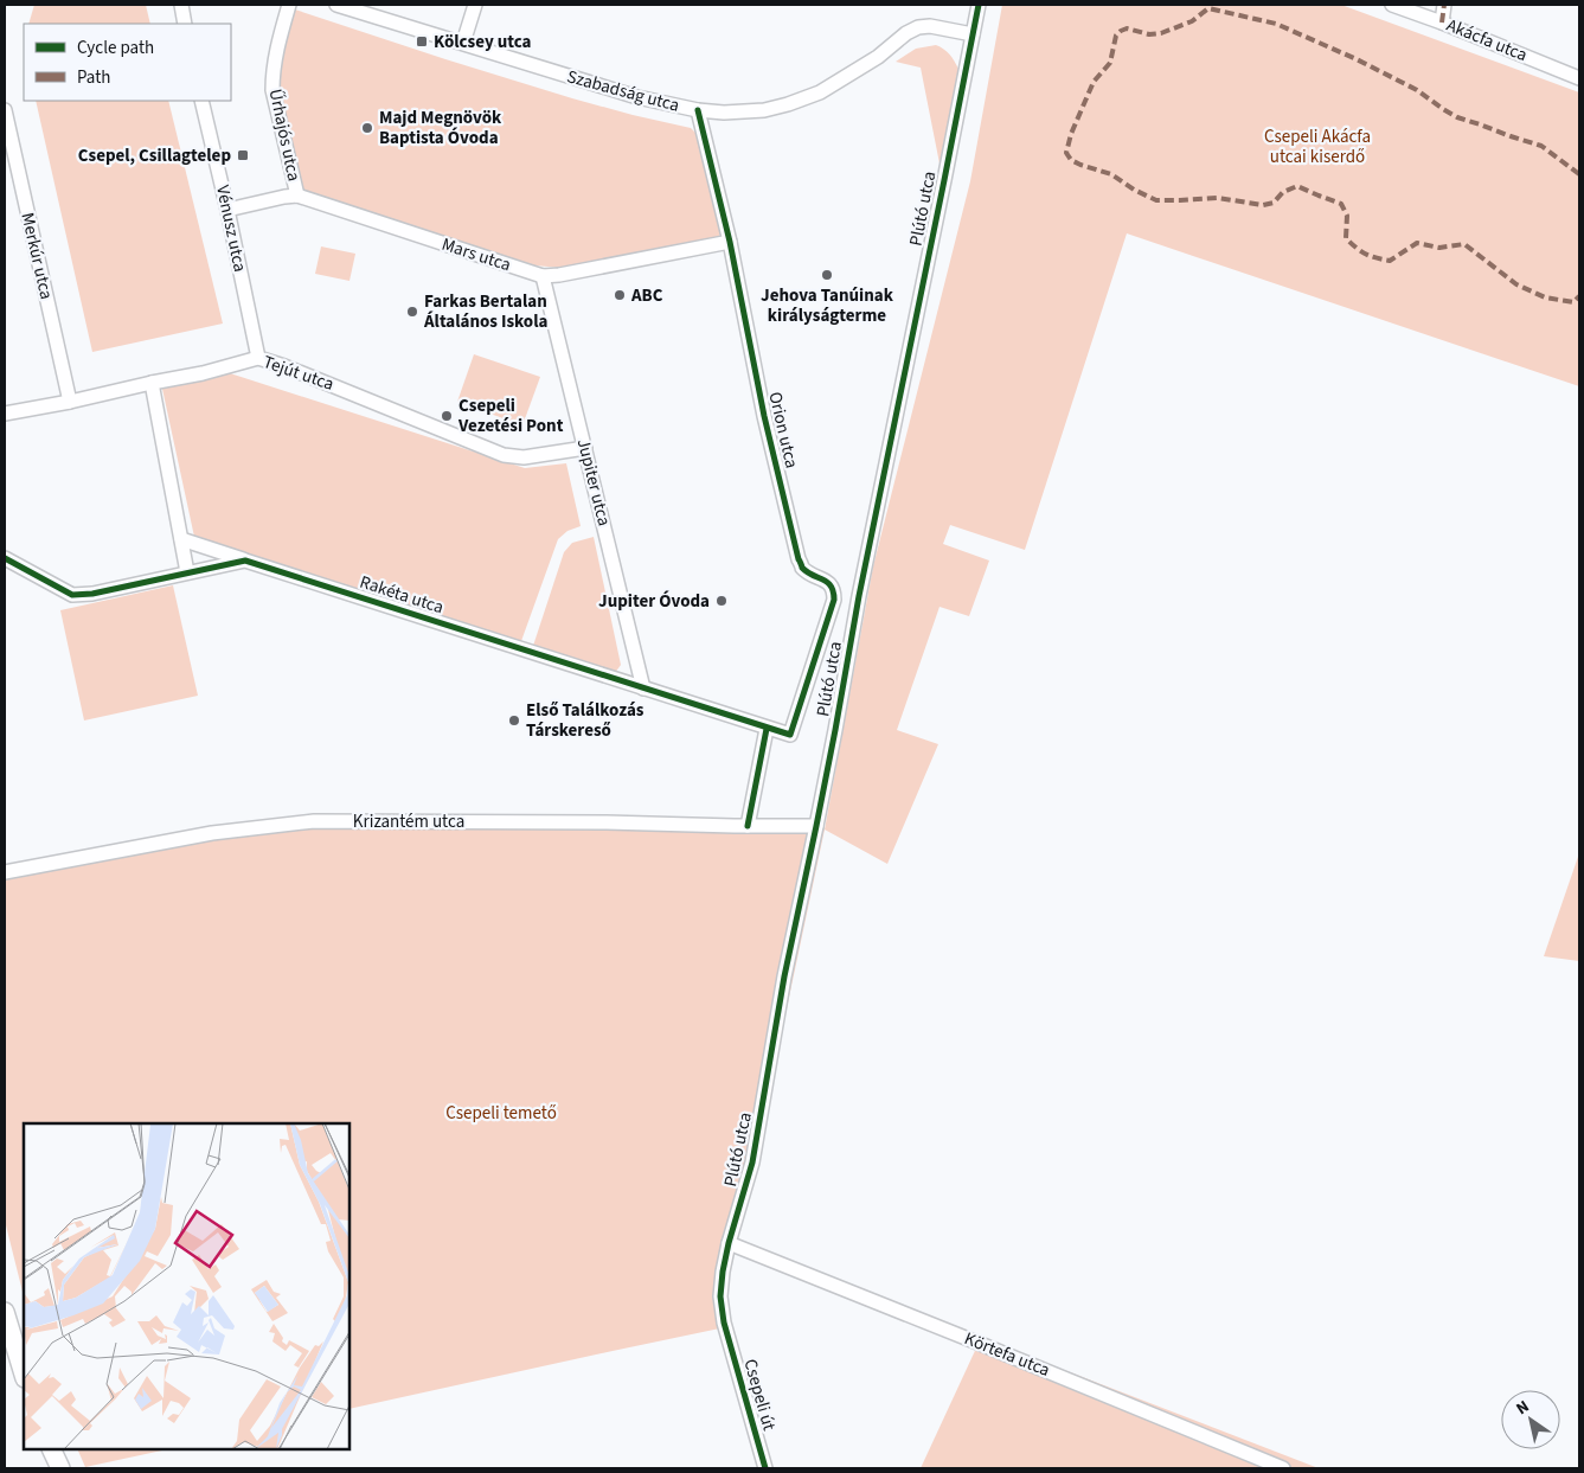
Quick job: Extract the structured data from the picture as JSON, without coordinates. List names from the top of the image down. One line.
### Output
{"streets":{"street":["Akácfa utca","Szabadság utca","Űrhajós utca","Plútó utca","Vénusz utca","Mars utca","Merkúr utca","Tejút utca","Orion utca","Jupiter utca","Rakéta utca","Krizantém utca","Körtefa utca","Csepeli út"]},"crossings":[["Szabadság utca","Plútó utca"],["Szabadság utca","Orion utca"],["Űrhajós utca","Mars utca"],["Plútó utca","Krizantém utca"],["Plútó utca","Körtefa utca"],["Plútó utca","Csepeli út"],["Vénusz utca","Mars utca"],["Vénusz utca","Tejút utca"],["Mars utca","Orion utca"],["Mars utca","Jupiter utca"],["Merkúr utca","Tejút utca"],["Tejút utca","Jupiter utca"],["Orion utca","Rakéta utca"],["Jupiter utca","Rakéta utca"]],"parks":["Csepeli Akácfa utcai kiserdő","Csepeli temető"],"places":{"transit":["Kölcsey utca","Csepel, Csillagtelep"],"other":["Majd Megnövök Baptista Óvoda","Jehova Tanúinak királyságterme","ABC","Farkas Bertalan Általános Iskola","Csepeli Vezetési Pont","Jupiter Óvoda","Első Találkozás Társkereső"]},"legend":["Cycle path","Path"],"north":"top left"}
